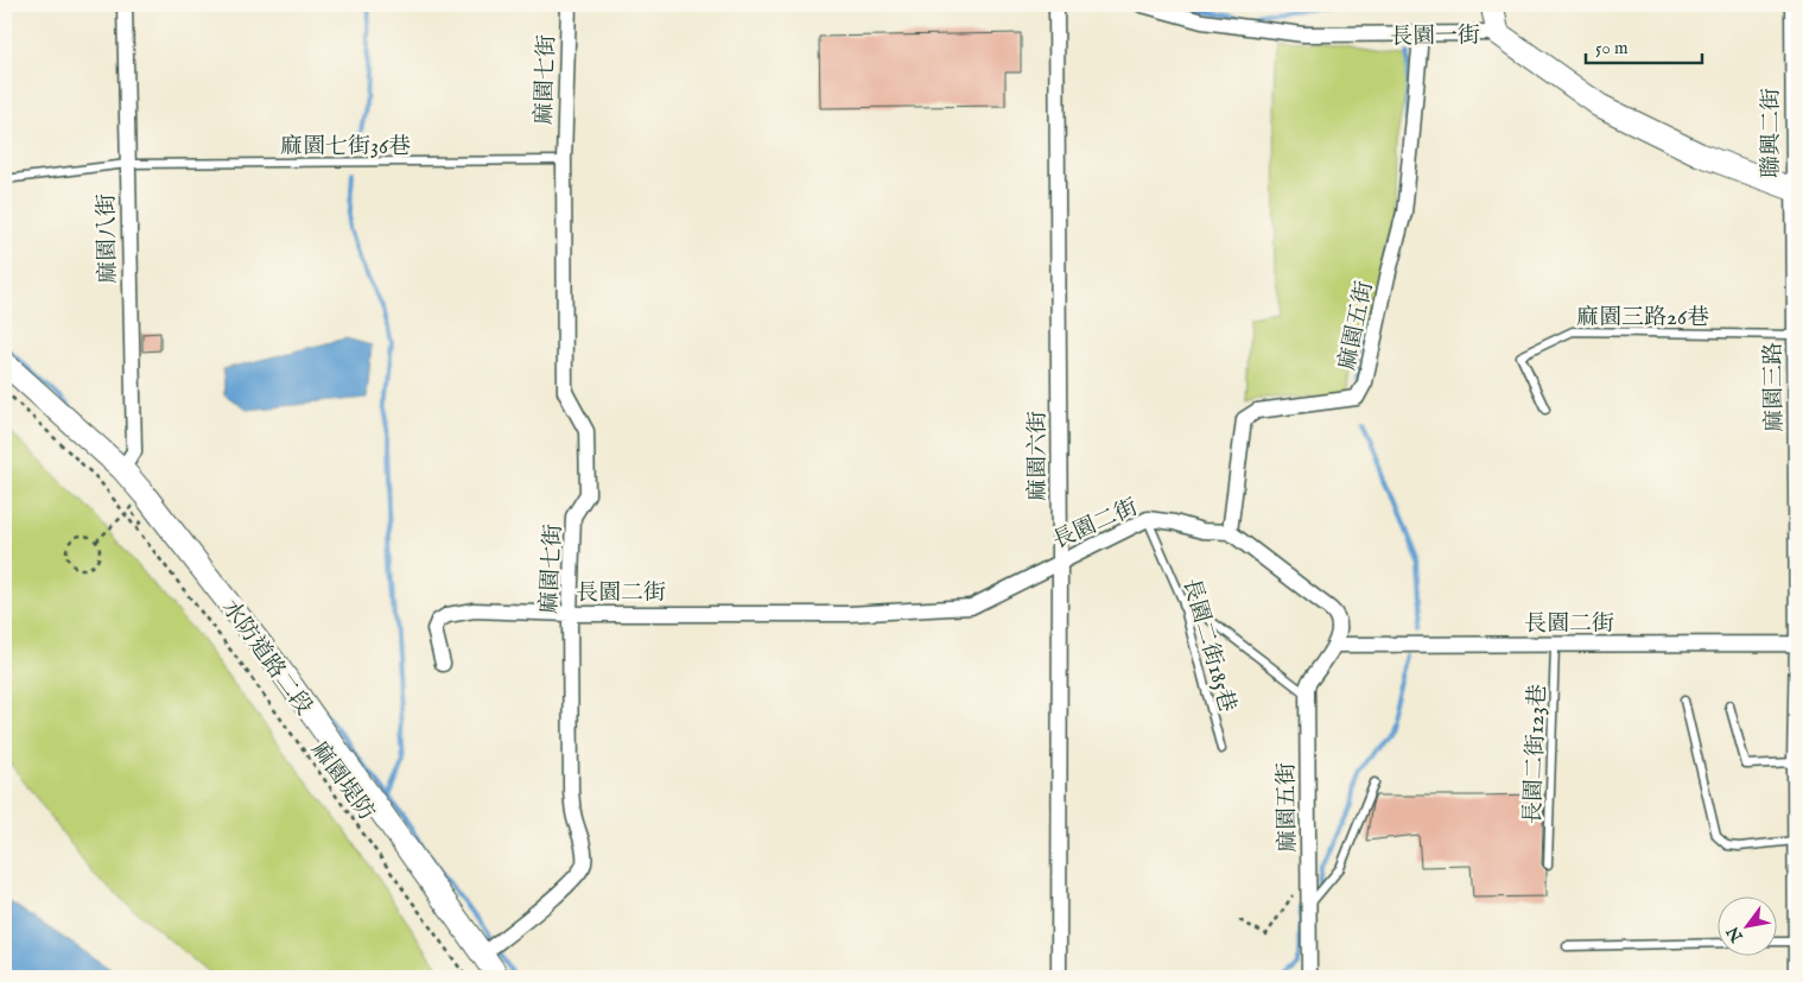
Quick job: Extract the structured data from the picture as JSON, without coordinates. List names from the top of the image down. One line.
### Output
{"streets":{"street":["長園一街","麻園七街","聯興二街","麻園八街","麻園五街","麻園三路","麻園六街","長園二街","水防道路二段"],"lane":["麻園七街36巷","麻園三路26巷","長園二街185巷","長園二街123巷"],"path":["麻園堤防"]},"crossings":[["長園一街","聯興二街"],["長園一街","麻園五街"],["長園一街","麻園三路"],["麻園七街","麻園七街36巷"],["麻園七街","長園二街"],["麻園七街","水防道路二段"],["聯興二街","麻園三路"],["麻園七街36巷","麻園八街"],["麻園八街","水防道路二段"],["麻園三路26巷","麻園三路"],["麻園五街","長園二街"],["麻園三路","長園二街"],["麻園六街","長園二街"],["長園二街","長園二街185巷"],["長園二街","長園二街123巷"]],"scale_bar":"50 m","north":"bottom left"}
